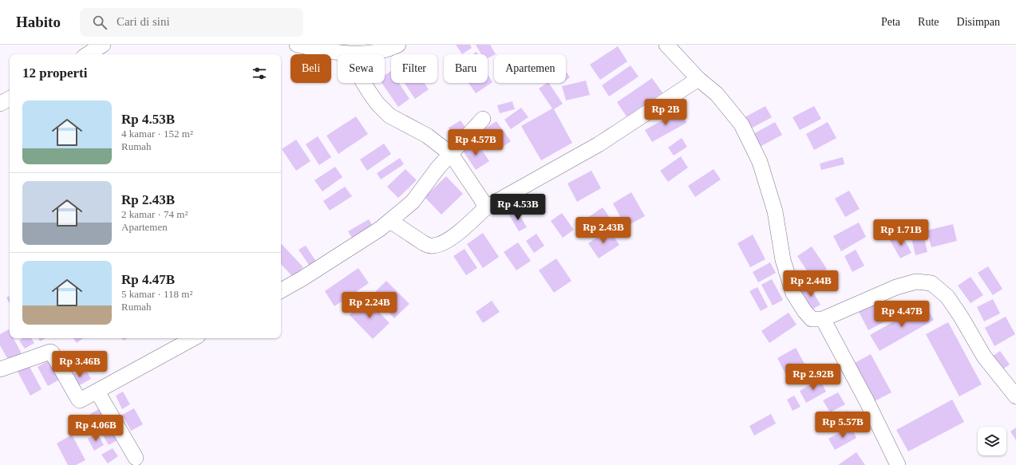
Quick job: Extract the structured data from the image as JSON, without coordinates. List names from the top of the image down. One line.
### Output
{"page":{"header":"Habito","search":"Cari di sini","nav":["Peta","Rute","Disimpan"],"chip":["Beli","Sewa","Filter","Baru","Apartemen"],"heading":"12 properti","list":[{"name":"Rp 4.53B","note":"4 kamar · 152 m² · Rumah"},{"name":"Rp 2.43B","note":"2 kamar · 74 m² · Apartemen"},{"name":"Rp 4.47B","note":"5 kamar · 118 m² · Rumah"}],"price":["Rp 2B","Rp 4.57B","Rp 4.53B","Rp 2.43B","Rp 1.71B","Rp 2.44B","Rp 2.24B","Rp 4.47B","Rp 3.46B","Rp 2.92B","Rp 5.57B","Rp 4.06B"]}}
